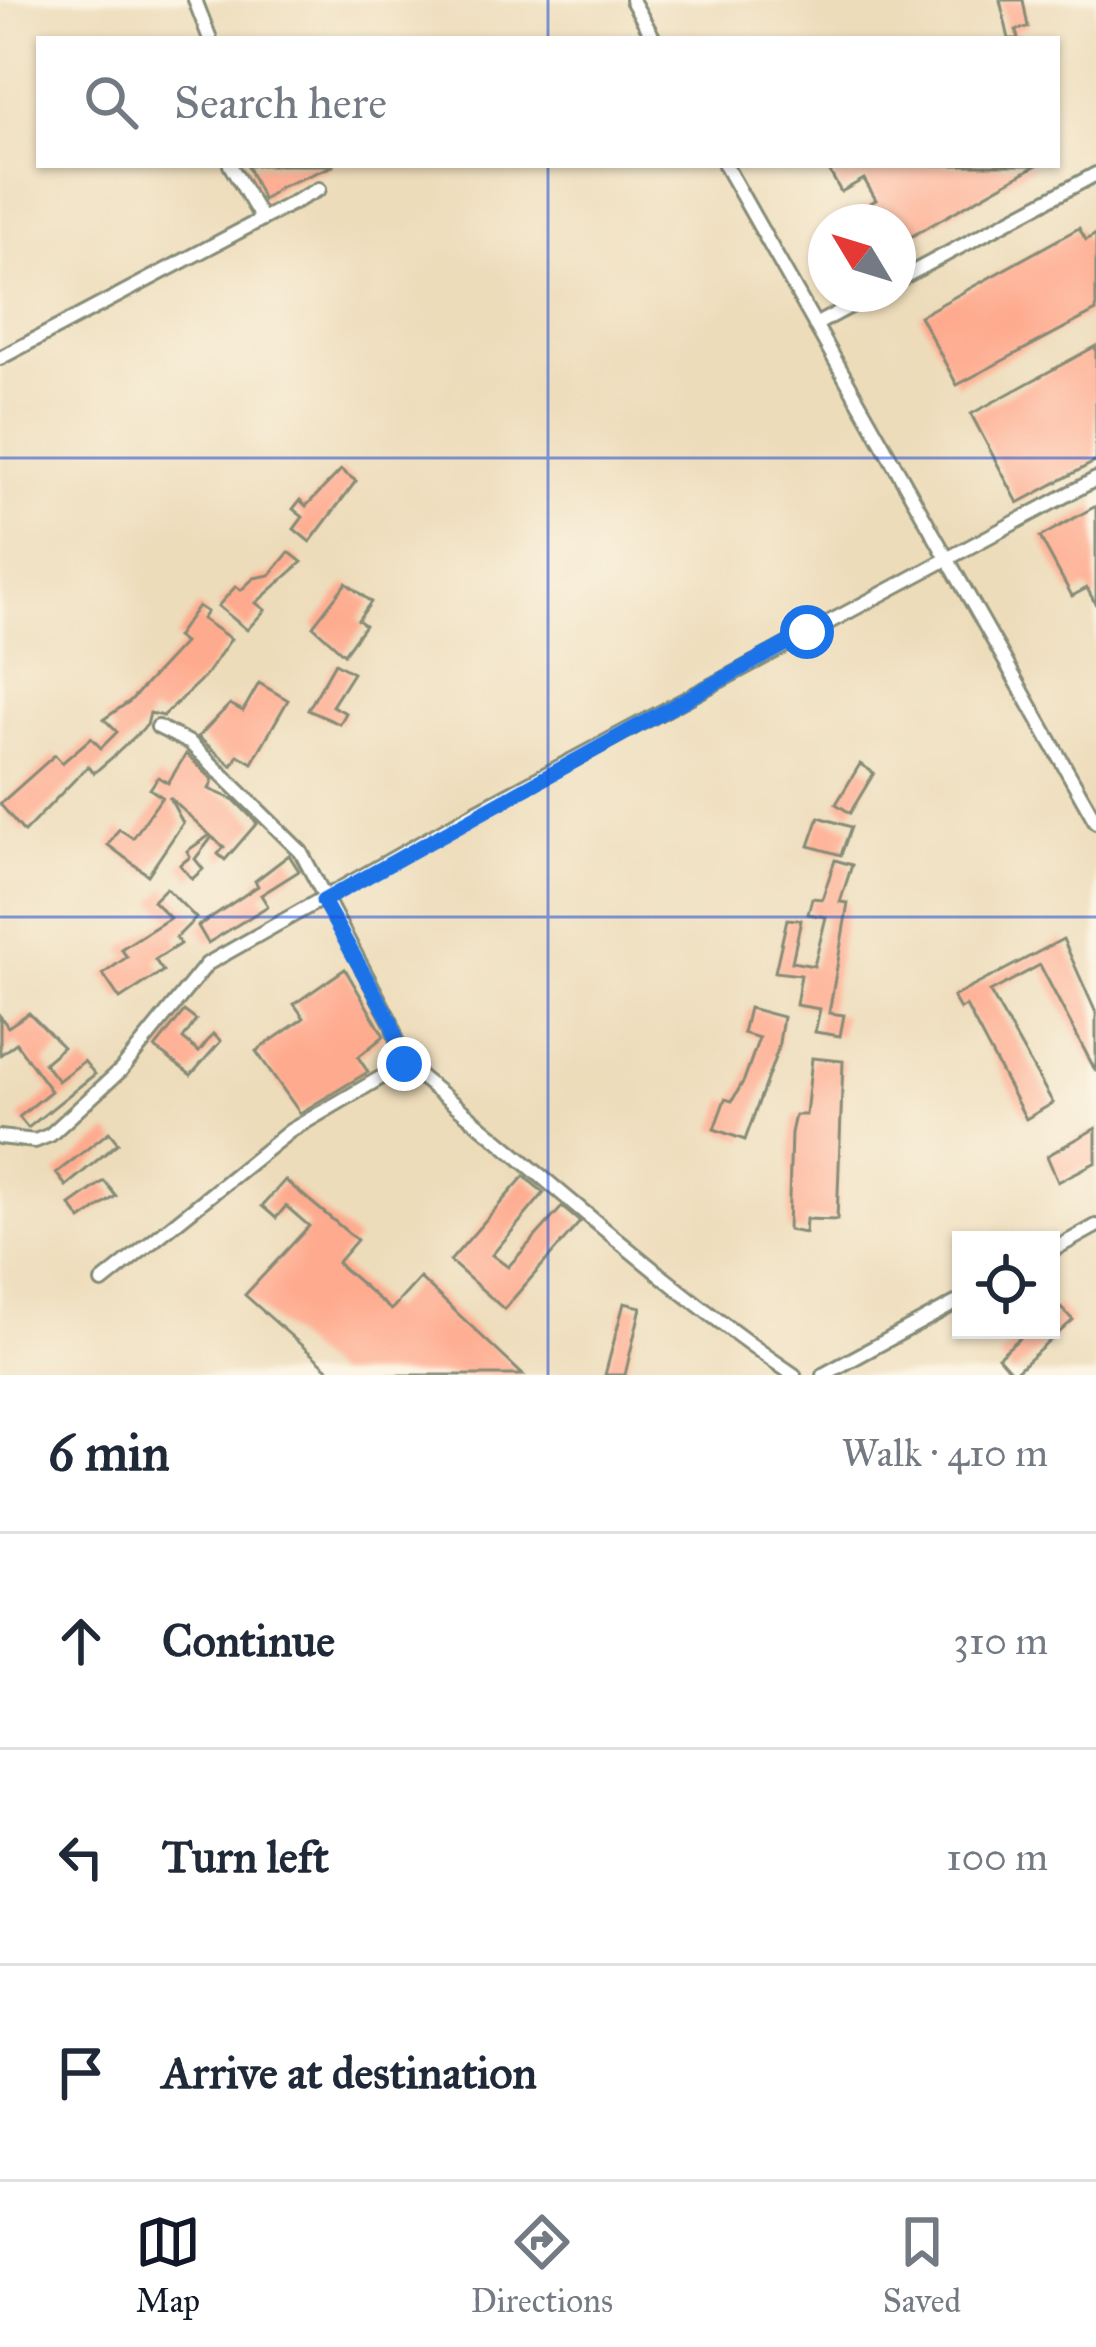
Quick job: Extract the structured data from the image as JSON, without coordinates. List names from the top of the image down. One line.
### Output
{"north":"top left","page":{"search":"Search here","heading":["6 min","Walk · 410 m"],"list":[["Continue","310 m"],["Turn left","100 m"],"Arrive at destination"],"nav":["Map","Directions","Saved"]}}
